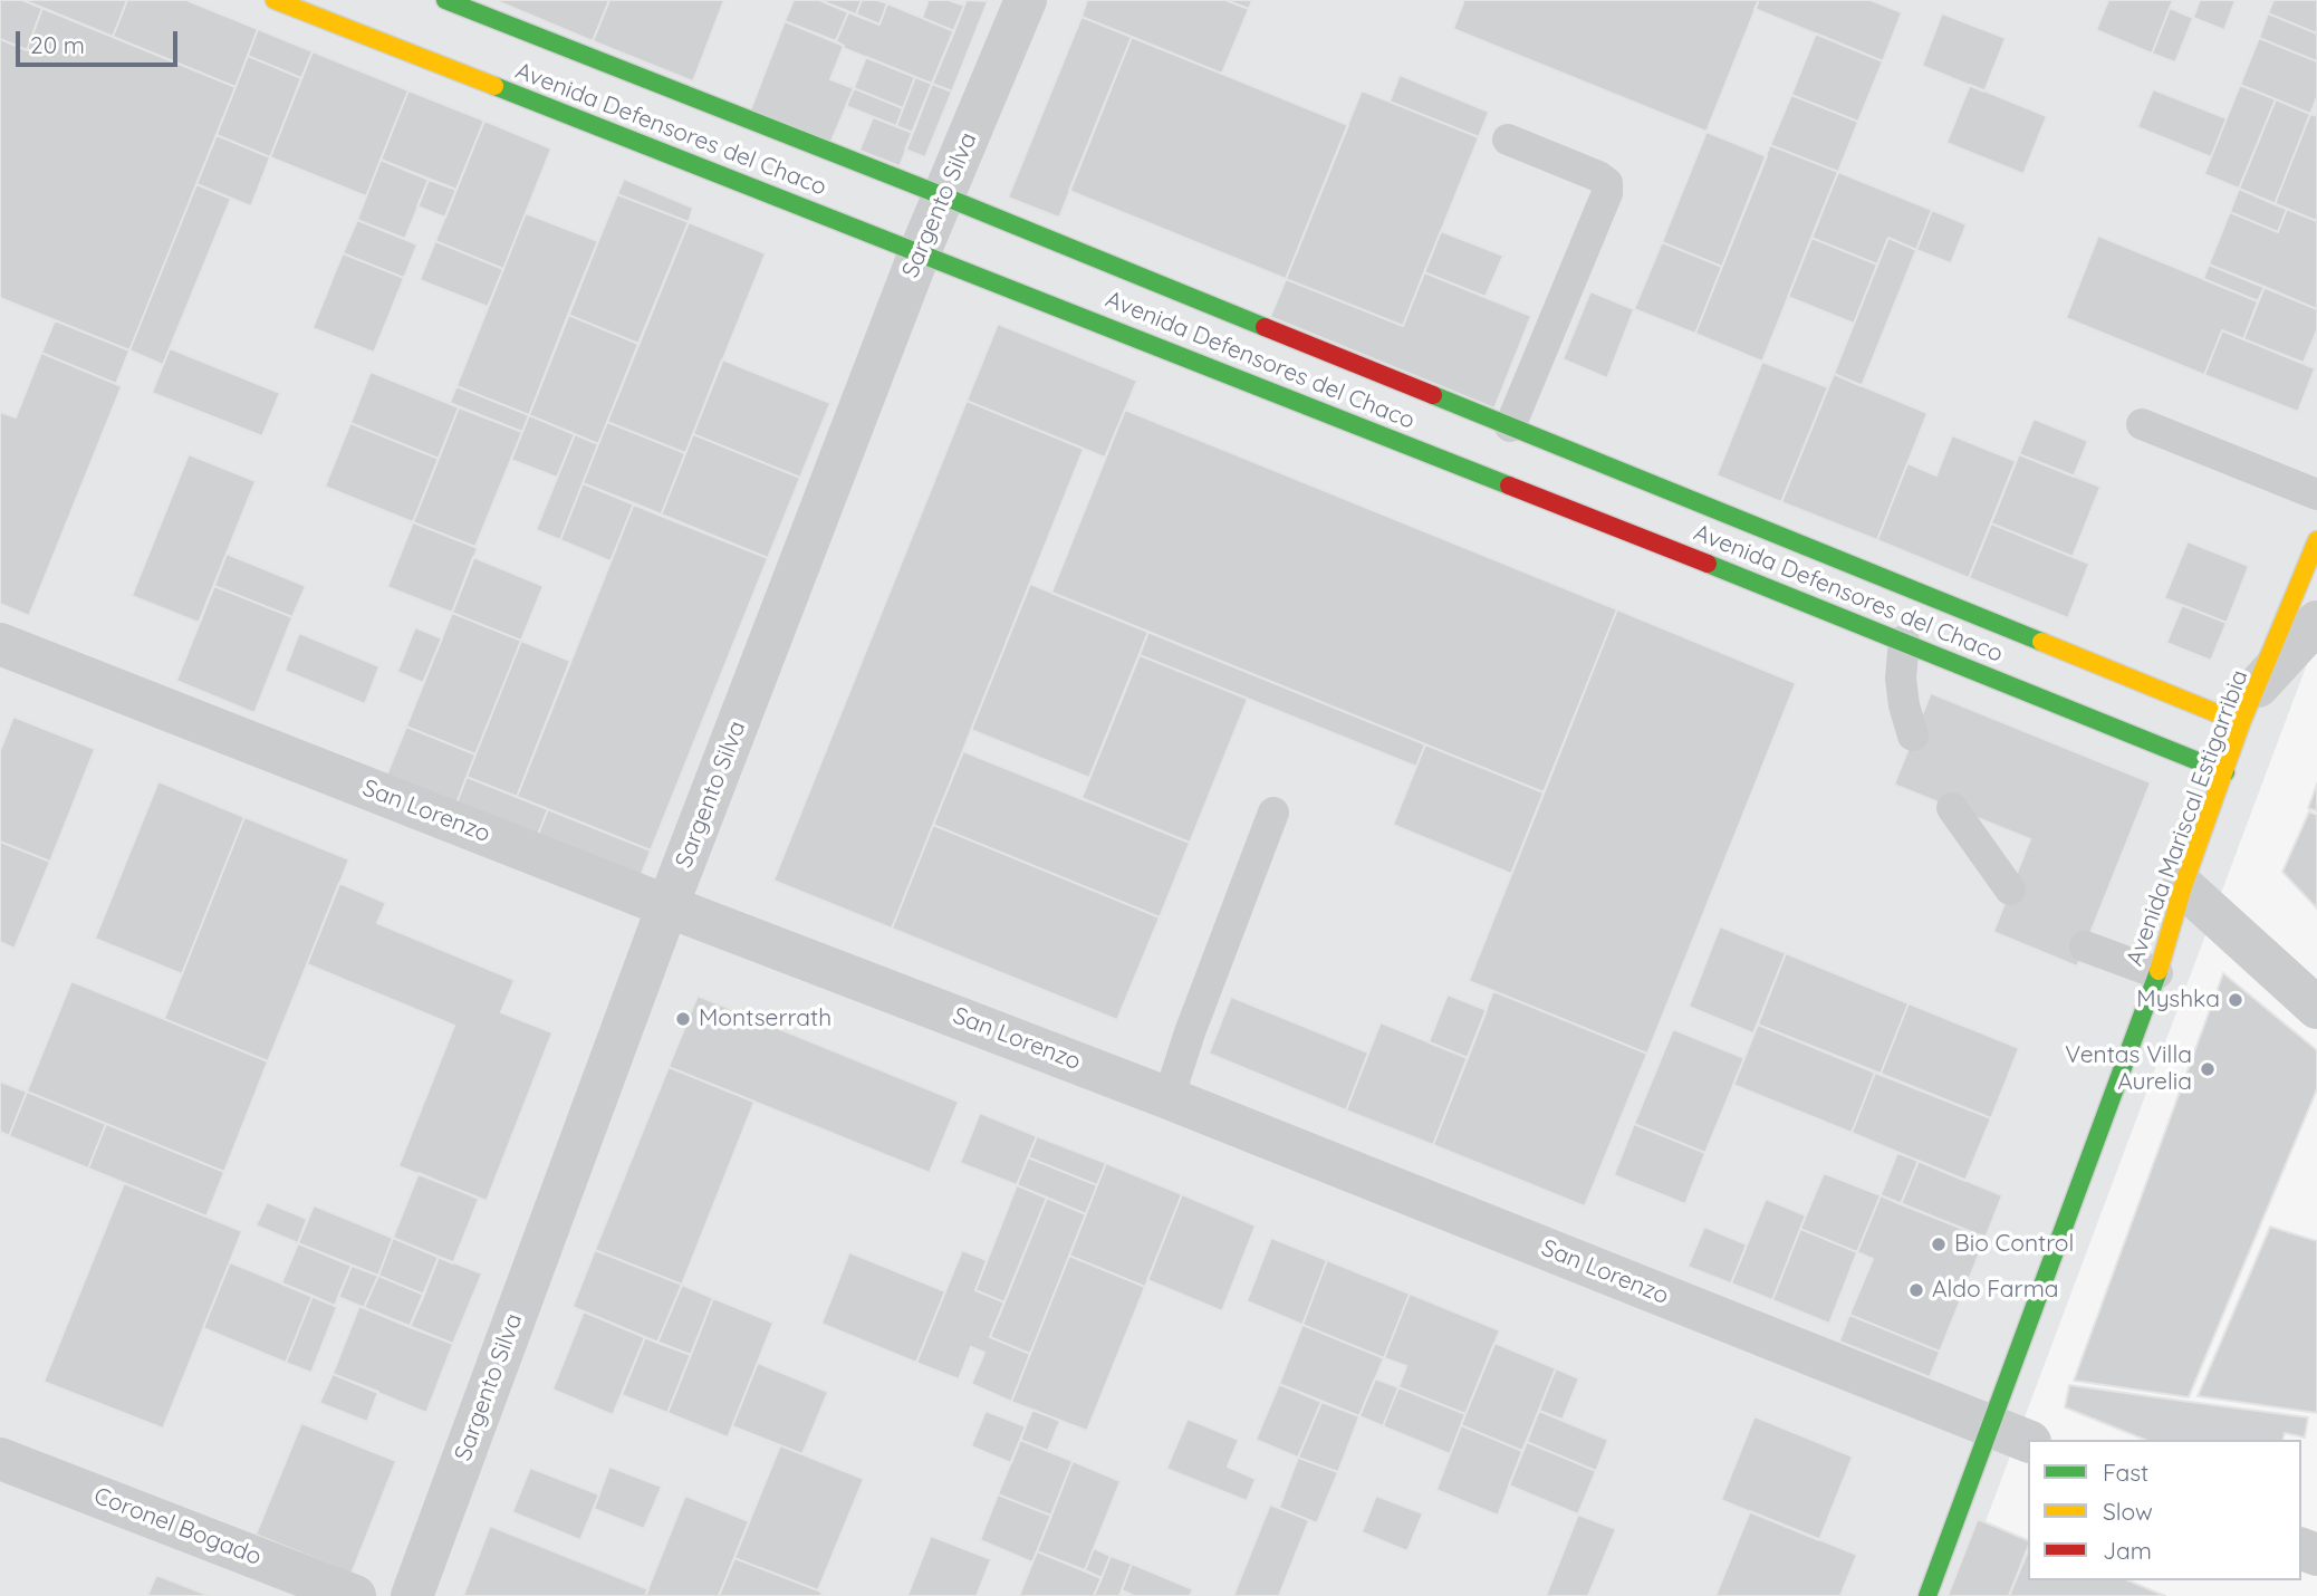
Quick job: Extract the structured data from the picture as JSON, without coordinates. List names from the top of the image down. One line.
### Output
{"streets":{"main road":["Avenida Defensores del Chaco","Avenida Mariscal Estigarribia"],"street":["Sargento Silva","San Lorenzo","Coronel Bogado"]},"crossings":[["Avenida Defensores del Chaco","Sargento Silva"],["Avenida Defensores del Chaco","Avenida Mariscal Estigarribia"],["Sargento Silva","San Lorenzo"],["San Lorenzo","Avenida Mariscal Estigarribia"]],"places":["Myshka","Montserrath","Ventas Villa Aurelia","Bio Control","Aldo Farma"],"legend":["Fast","Slow","Jam"],"scale_bar":"20 m"}
